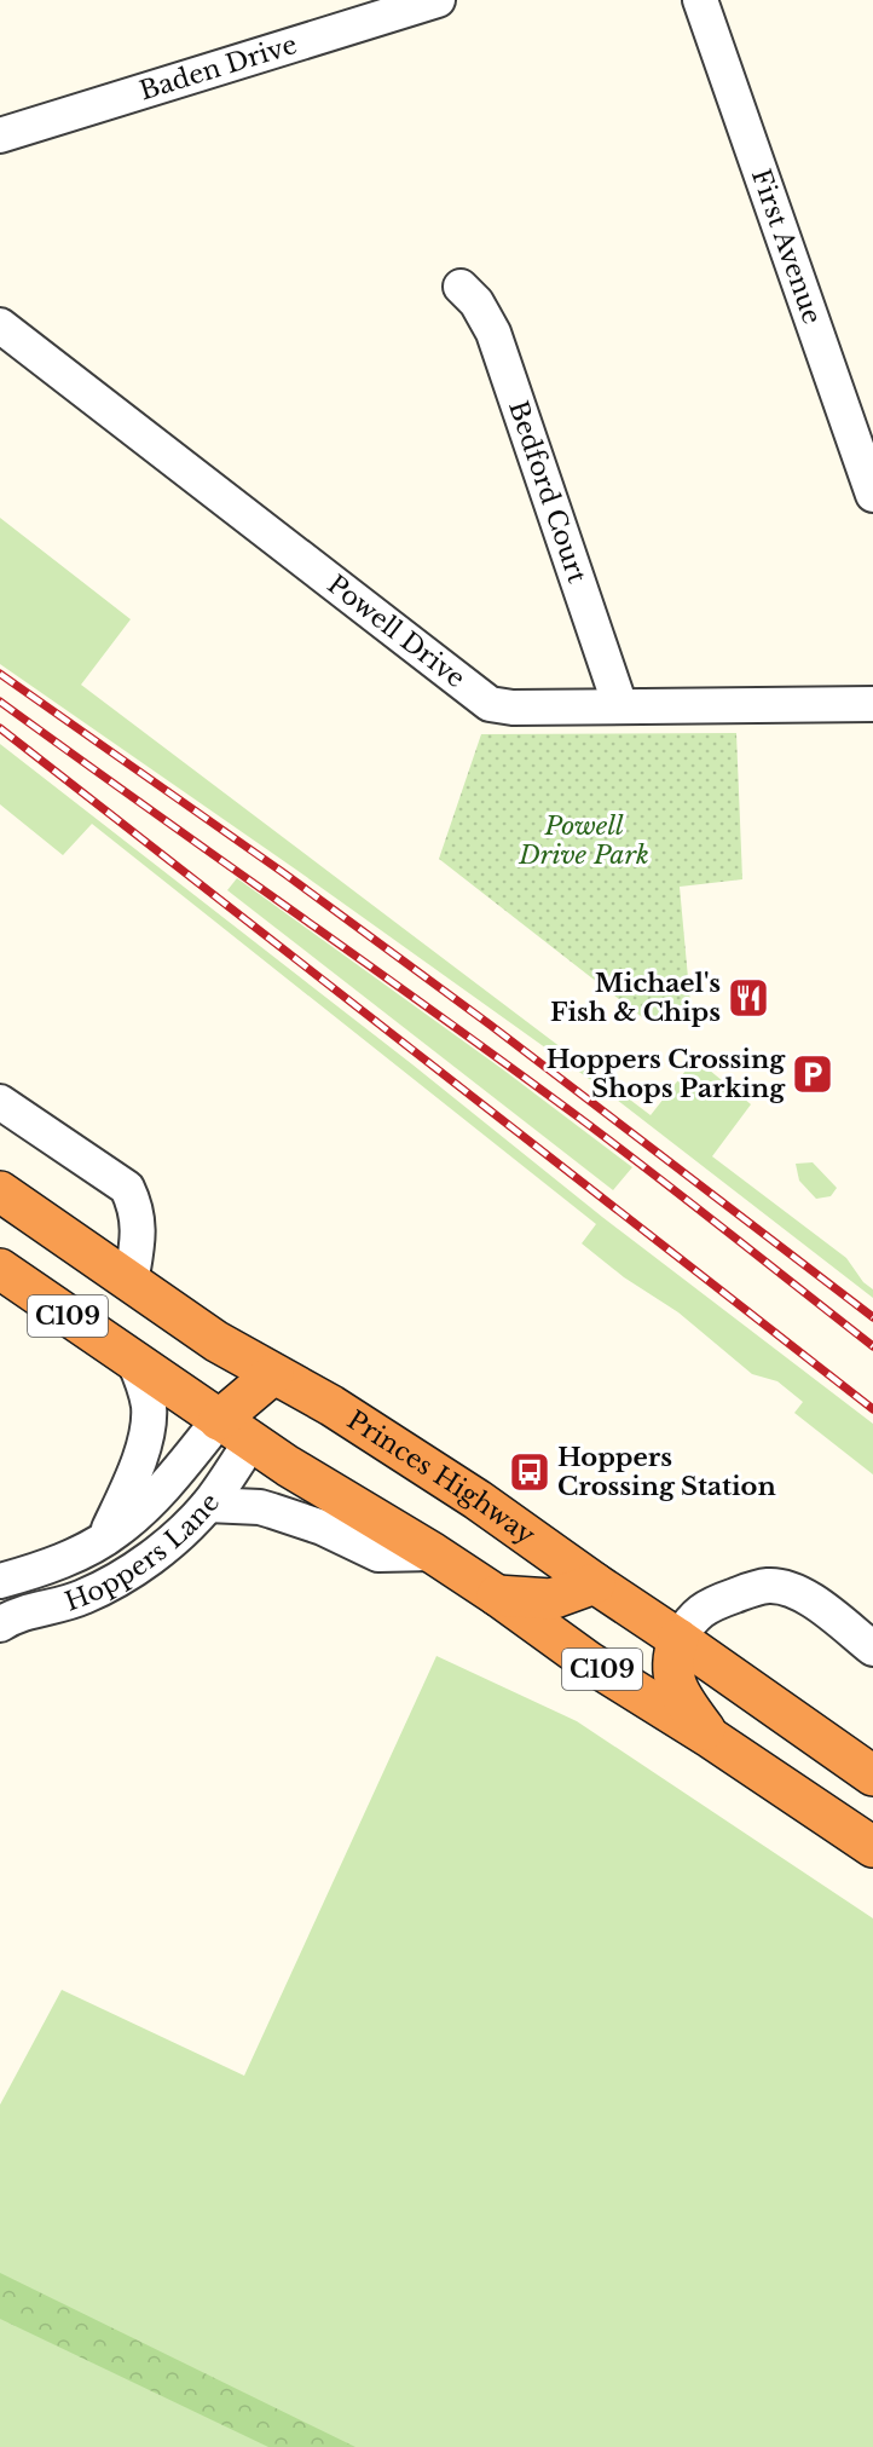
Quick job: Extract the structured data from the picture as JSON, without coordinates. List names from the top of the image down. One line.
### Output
{"streets":{"highway":["C109","Princes Highway"],"street":["Baden Drive","First Avenue","Bedford Court","Powell Drive","Hoppers Lane"]},"crossings":[["Bedford Court","Powell Drive"],["C109","Hoppers Lane"]],"parks":["Powell Drive Park"],"places":{"restaurant":["Michael's Fish & Chips"],"parking":["Hoppers Crossing Shops Parking"],"bus stop":["Hoppers Crossing Station"]}}
